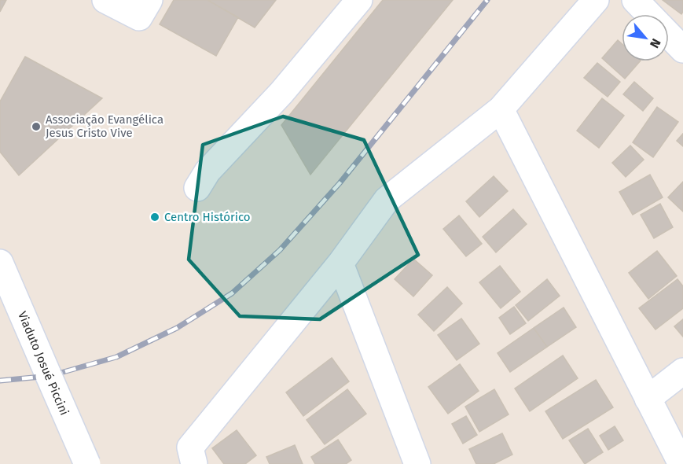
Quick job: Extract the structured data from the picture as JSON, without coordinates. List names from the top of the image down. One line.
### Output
{"streets":{"street":["Viaduto Josué Piccini"]},"places":["Associação Evangélica Jesus Cristo Vive","Centro Histórico"],"north":"bottom right"}
